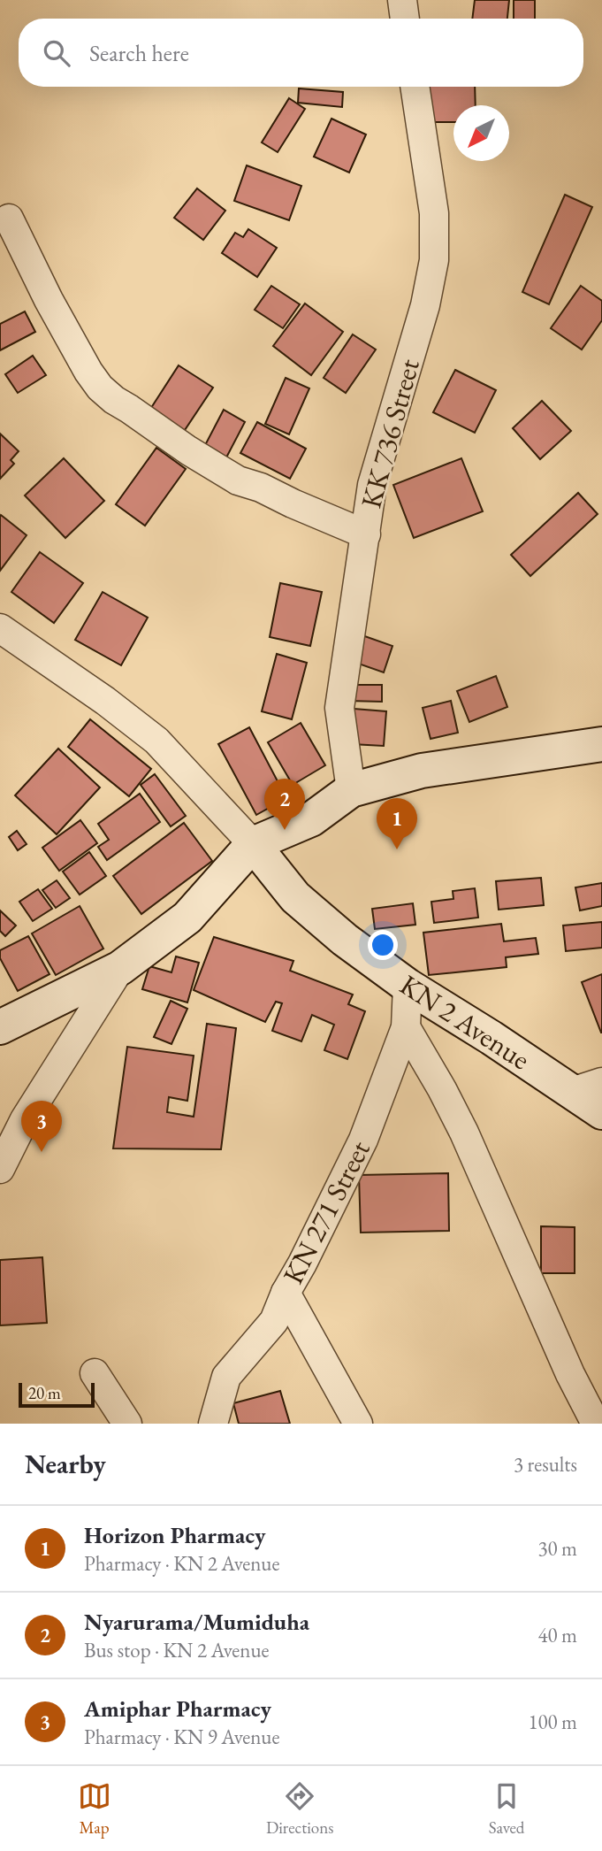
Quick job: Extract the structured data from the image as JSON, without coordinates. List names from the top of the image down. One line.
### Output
{"streets":{"main road":["KN 2 Avenue"],"street":["KK 736 Street","KN 271 Street"]},"crossings":[["KN 2 Avenue","KN 271 Street"]],"scale_bar":"20 m","north":"bottom left","page":{"search":"Search here","pins":["2","1","3"],"scale":"20 m","heading":["Nearby","3 results"],"list":[{"mark":"1","name":"Horizon Pharmacy","note":"Pharmacy · KN 2 Avenue","value":"30 m"},{"mark":"2","name":"Nyarurama/Mumiduha","note":"Bus stop · KN 2 Avenue","value":"40 m"},{"mark":"3","name":"Amiphar Pharmacy","note":"Pharmacy · KN 9 Avenue","value":"100 m"}],"nav":["Map","Directions","Saved"]}}
